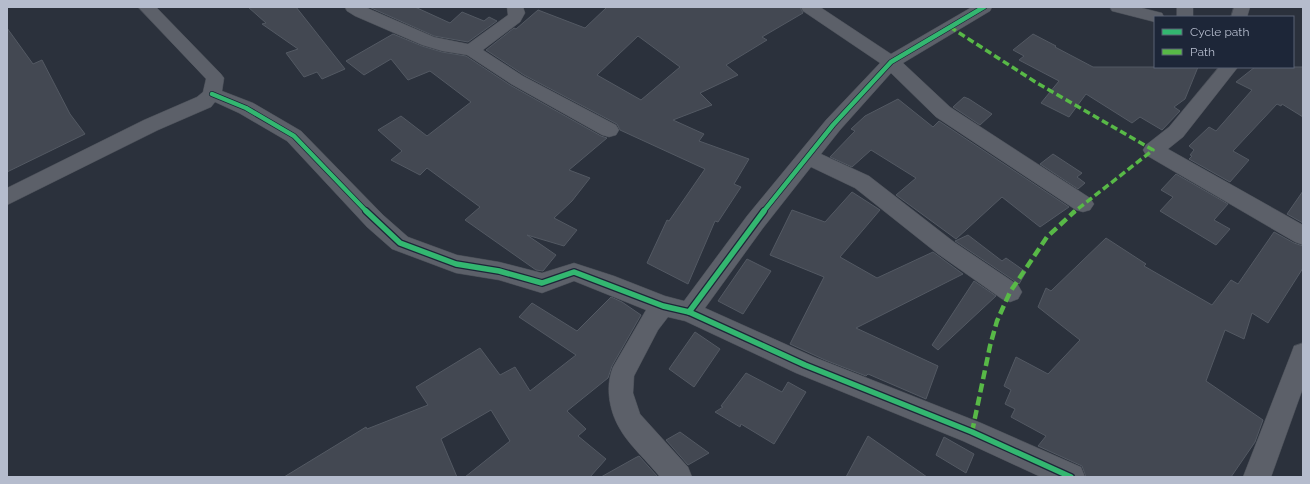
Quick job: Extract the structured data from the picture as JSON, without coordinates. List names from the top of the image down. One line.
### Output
{"legend":["Cycle path","Path"]}
